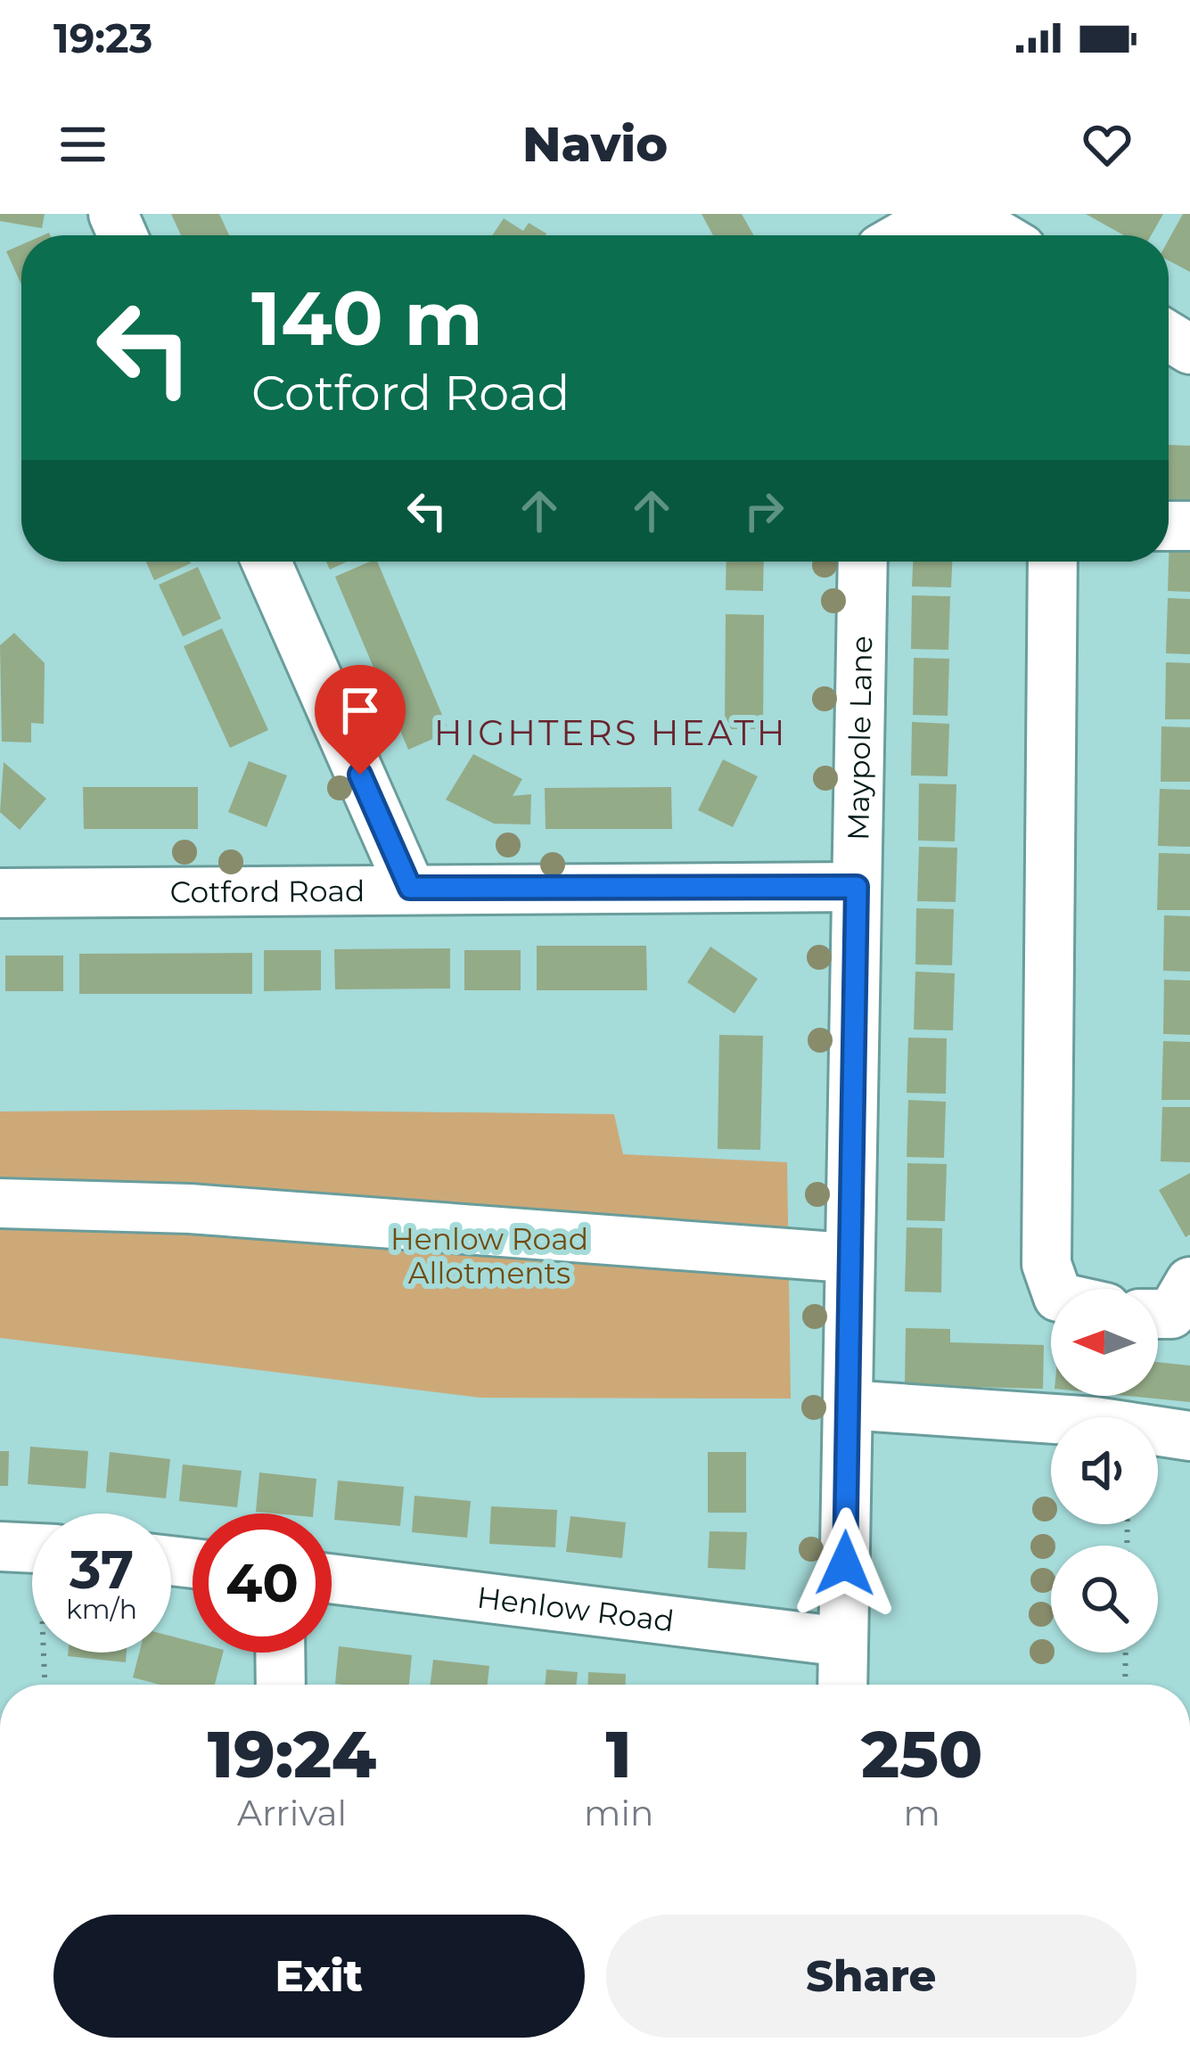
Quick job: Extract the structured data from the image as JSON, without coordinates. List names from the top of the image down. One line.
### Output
{"streets":{"street":["Maypole Lane","Cotford Road","Henlow Road"]},"crossings":[["Maypole Lane","Cotford Road"],["Maypole Lane","Henlow Road"]],"districts":["HIGHTERS HEATH"],"parks":["Henlow Road Allotments"],"north":"left","page":{"status":"19:23","header":"Navio","turn":["140 m","Cotford Road"],"speed":"37 km/h","limit":"40","eta":["19:24","Arrival","1","min","250","m"],"buttons":["Exit","Share"]}}
